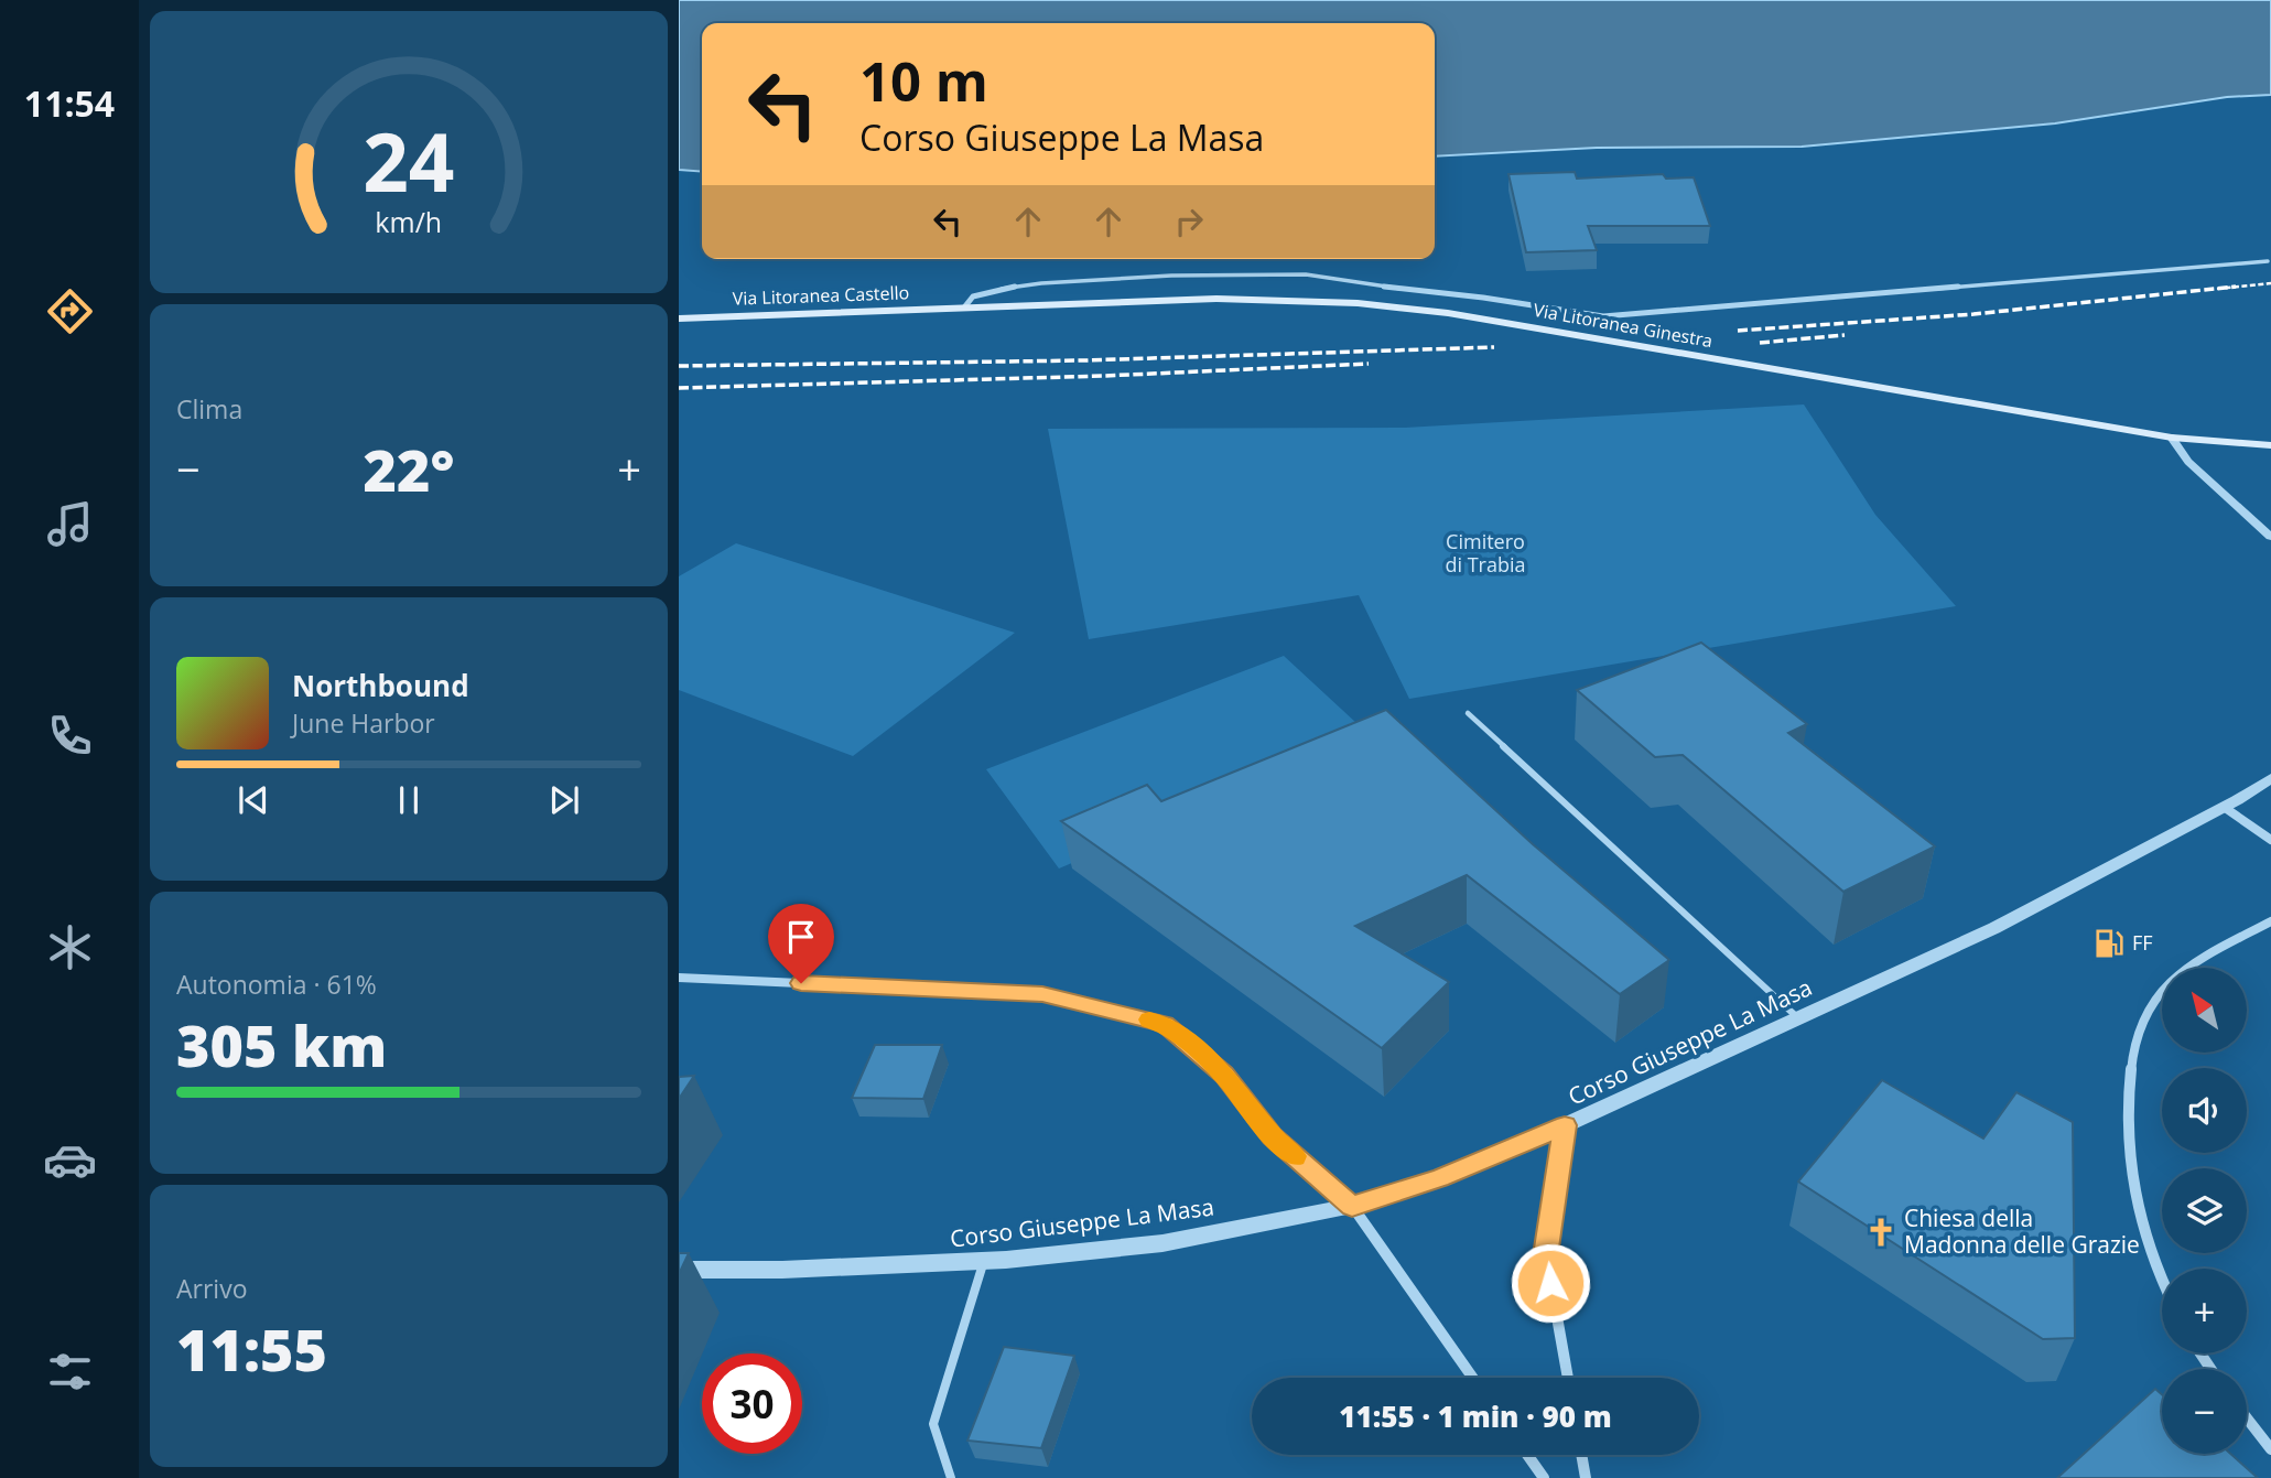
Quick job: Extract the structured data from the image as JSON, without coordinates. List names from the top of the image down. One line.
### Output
{"streets":{"main road":["Via Litoranea Castello","Via Litoranea Ginestra"],"street":["Corso Giuseppe La Masa"]},"crossings":[["Via Litoranea Castello","Via Litoranea Ginestra"]],"parks":["Cimitero di Trabia"],"places":{"fuel station":["FF"],"church":["Chiesa della Madonna delle Grazie"]},"north":"top left","page":{"tabs":"11:54","turn":["10 m","Corso Giuseppe La Masa"],"tile":["Clima",["Autonomia · 61%","305 km"],["Arrivo","11:55"]],"heat":["−","22°","+"],"song":["Northbound","June Harbor"],"map_buttons":["+","−"],"limit":"30","trip":"11:55 · 1 min · 90 m","gauge":["24","km/h"]}}
